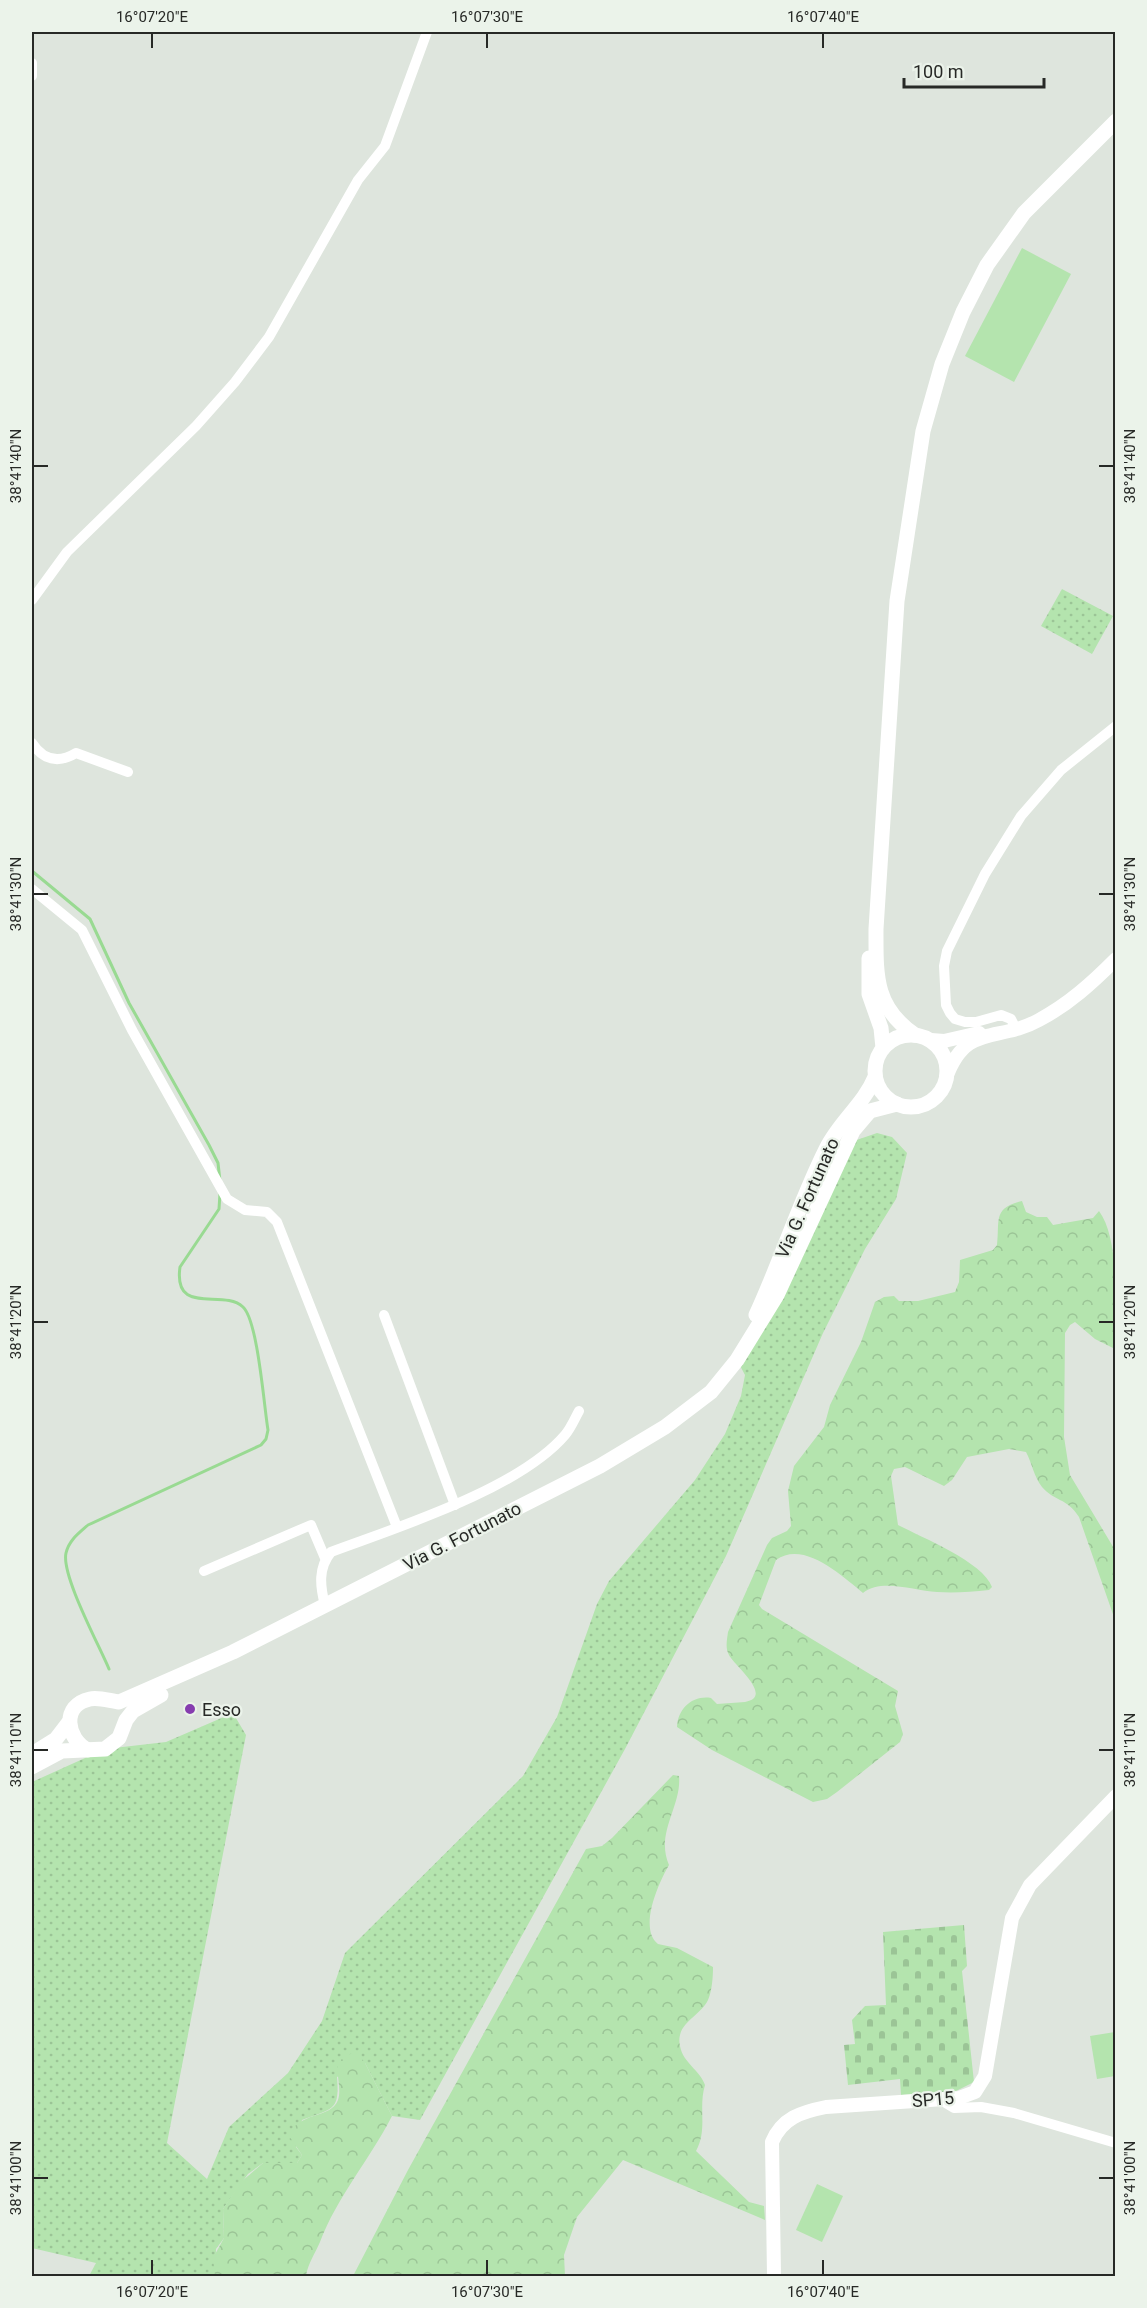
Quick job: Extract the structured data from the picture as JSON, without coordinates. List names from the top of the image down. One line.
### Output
{"streets":{"main road":["Via G. Fortunato"],"street":["SP15"]},"places":["Esso"],"scale_bar":"100 m","coordinates":["16°07'20\"E","16°07'30\"E","16°07'40\"E","38°41'40\"N","38°41'30\"N","38°41'20\"N","38°41'10\"N","38°41'00\"N"]}
